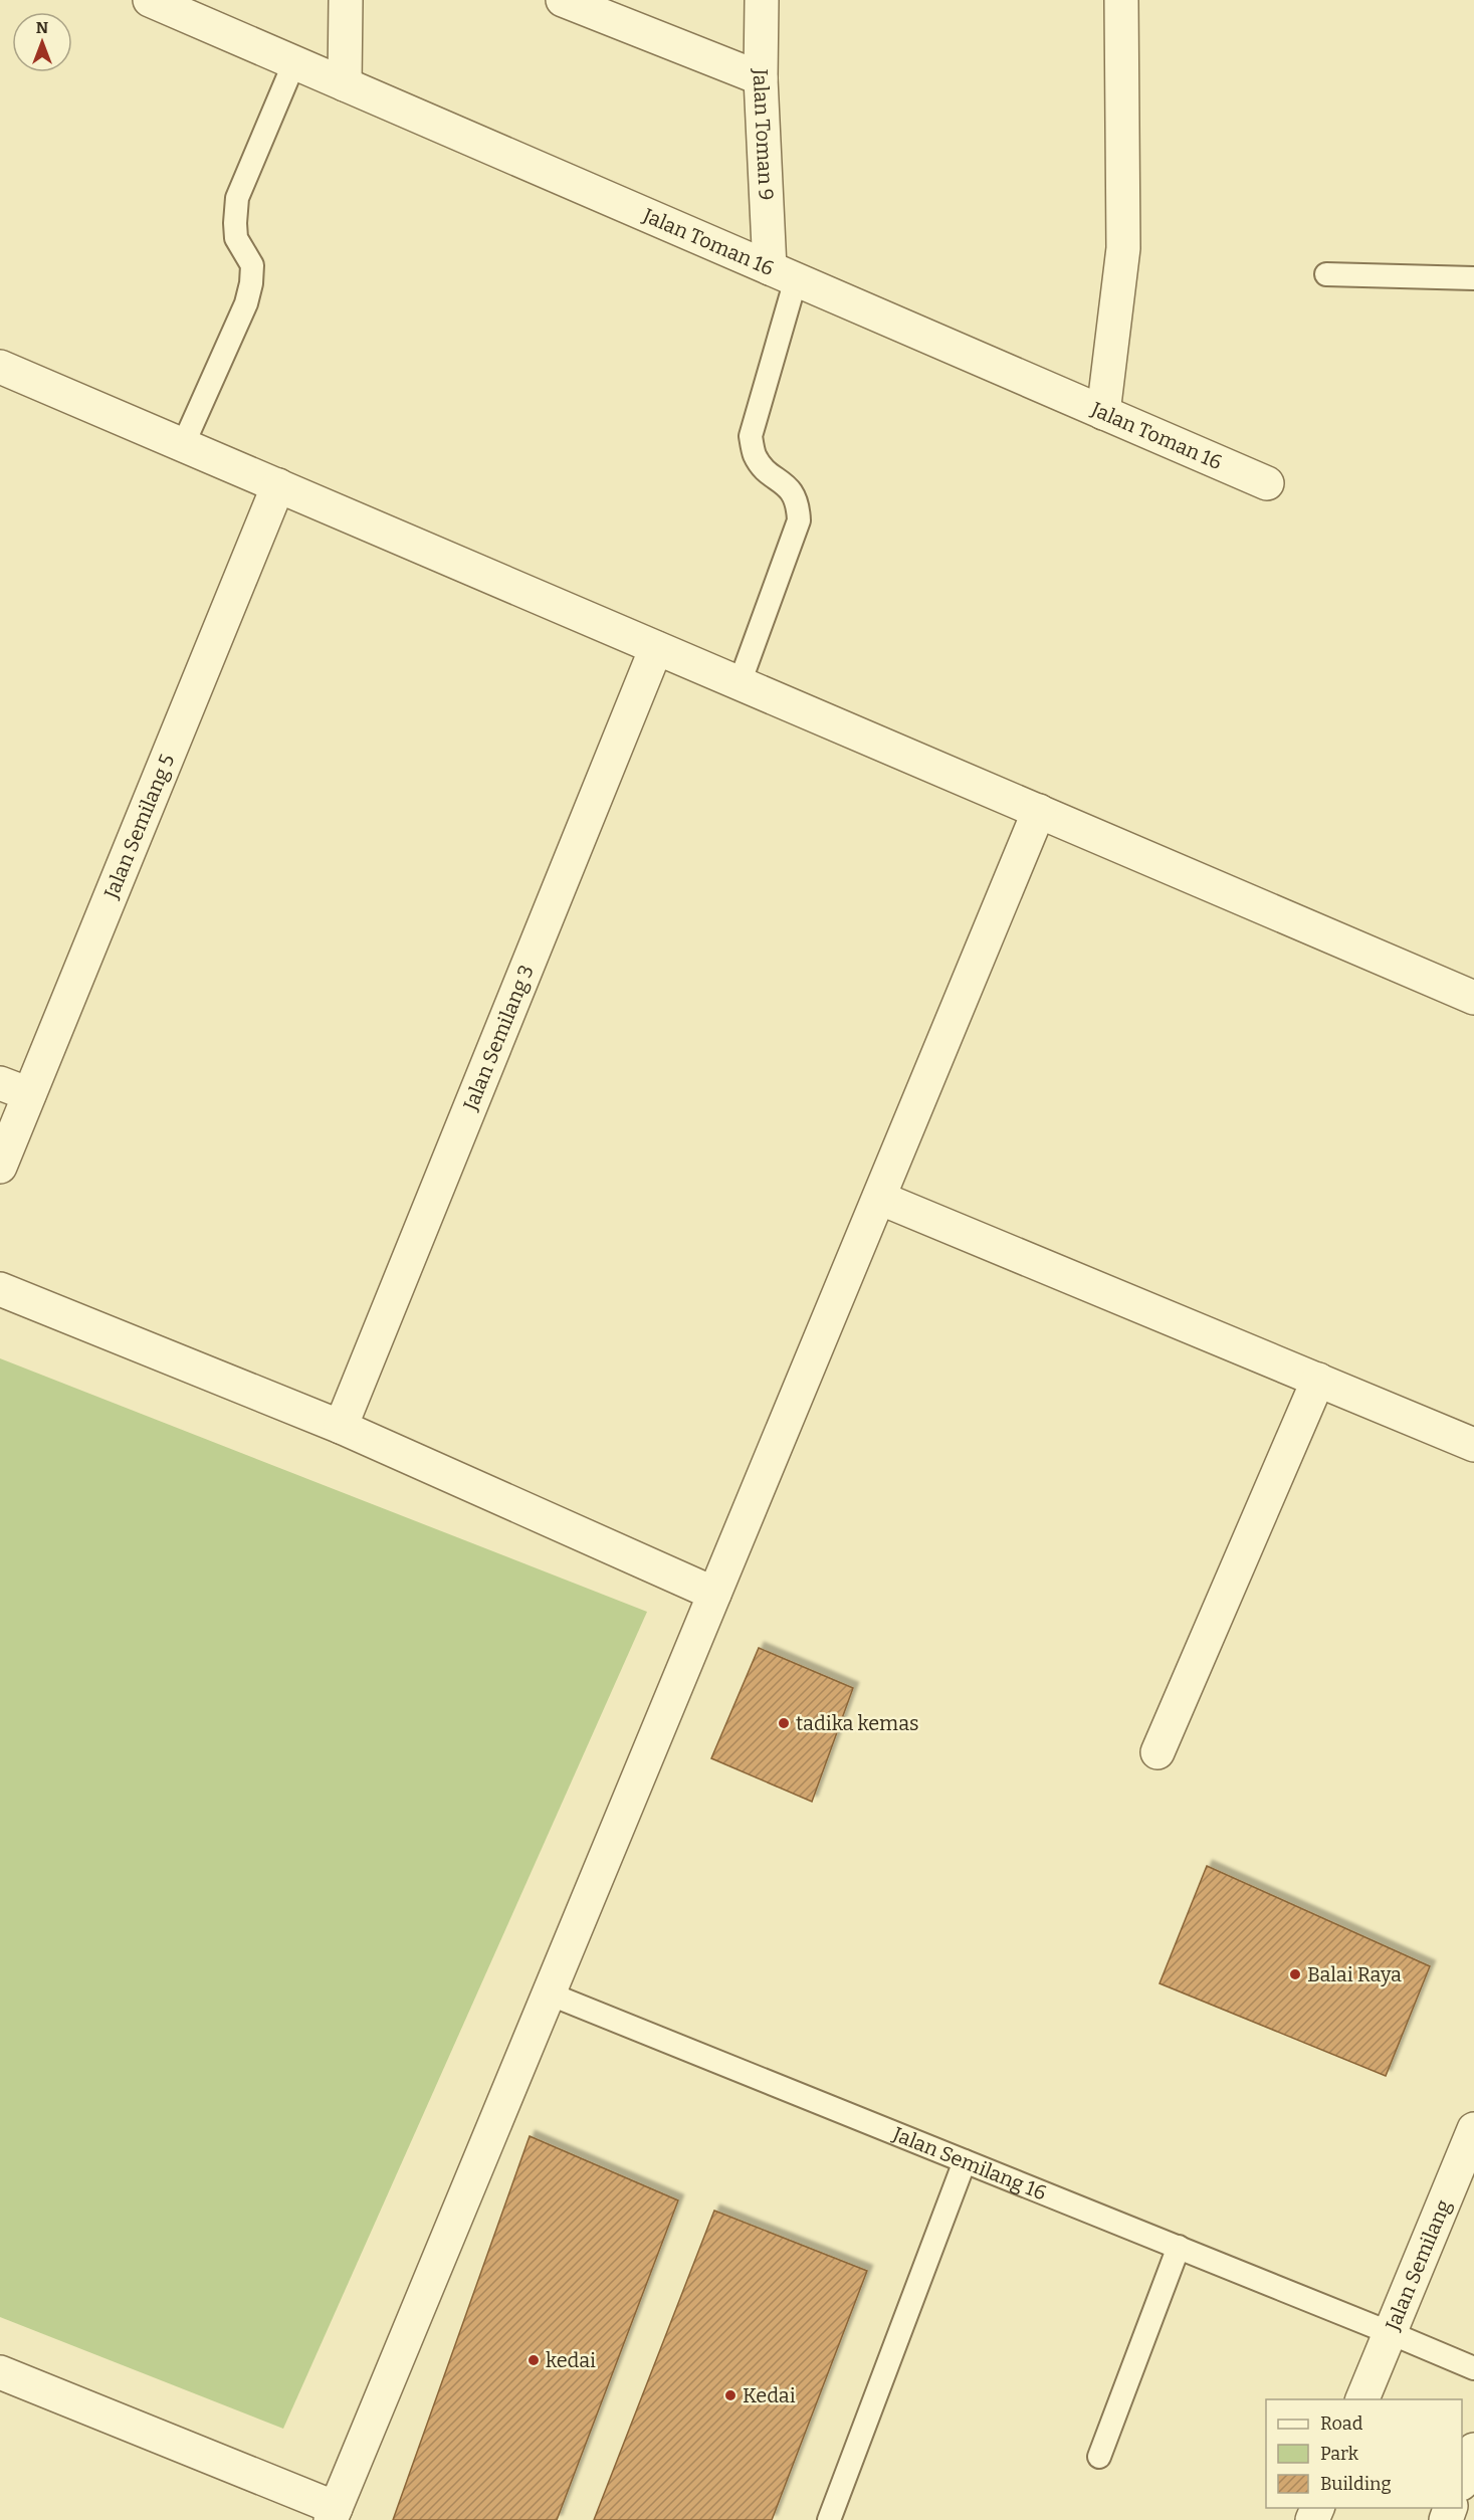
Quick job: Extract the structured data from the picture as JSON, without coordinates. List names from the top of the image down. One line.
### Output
{"streets":{"street":["Jalan Toman 9","Jalan Toman 16","Jalan Semilang 5","Jalan Semilang 3","Jalan Semilang"],"lane":["Jalan Semilang 16"]},"crossings":[["Jalan Toman 9","Jalan Toman 16"],["Jalan Semilang 16","Jalan Semilang"]],"places":["tadika kemas","Balai Raya","kedai","Kedai"],"legend":["Road","Park","Building"],"north":"top"}
